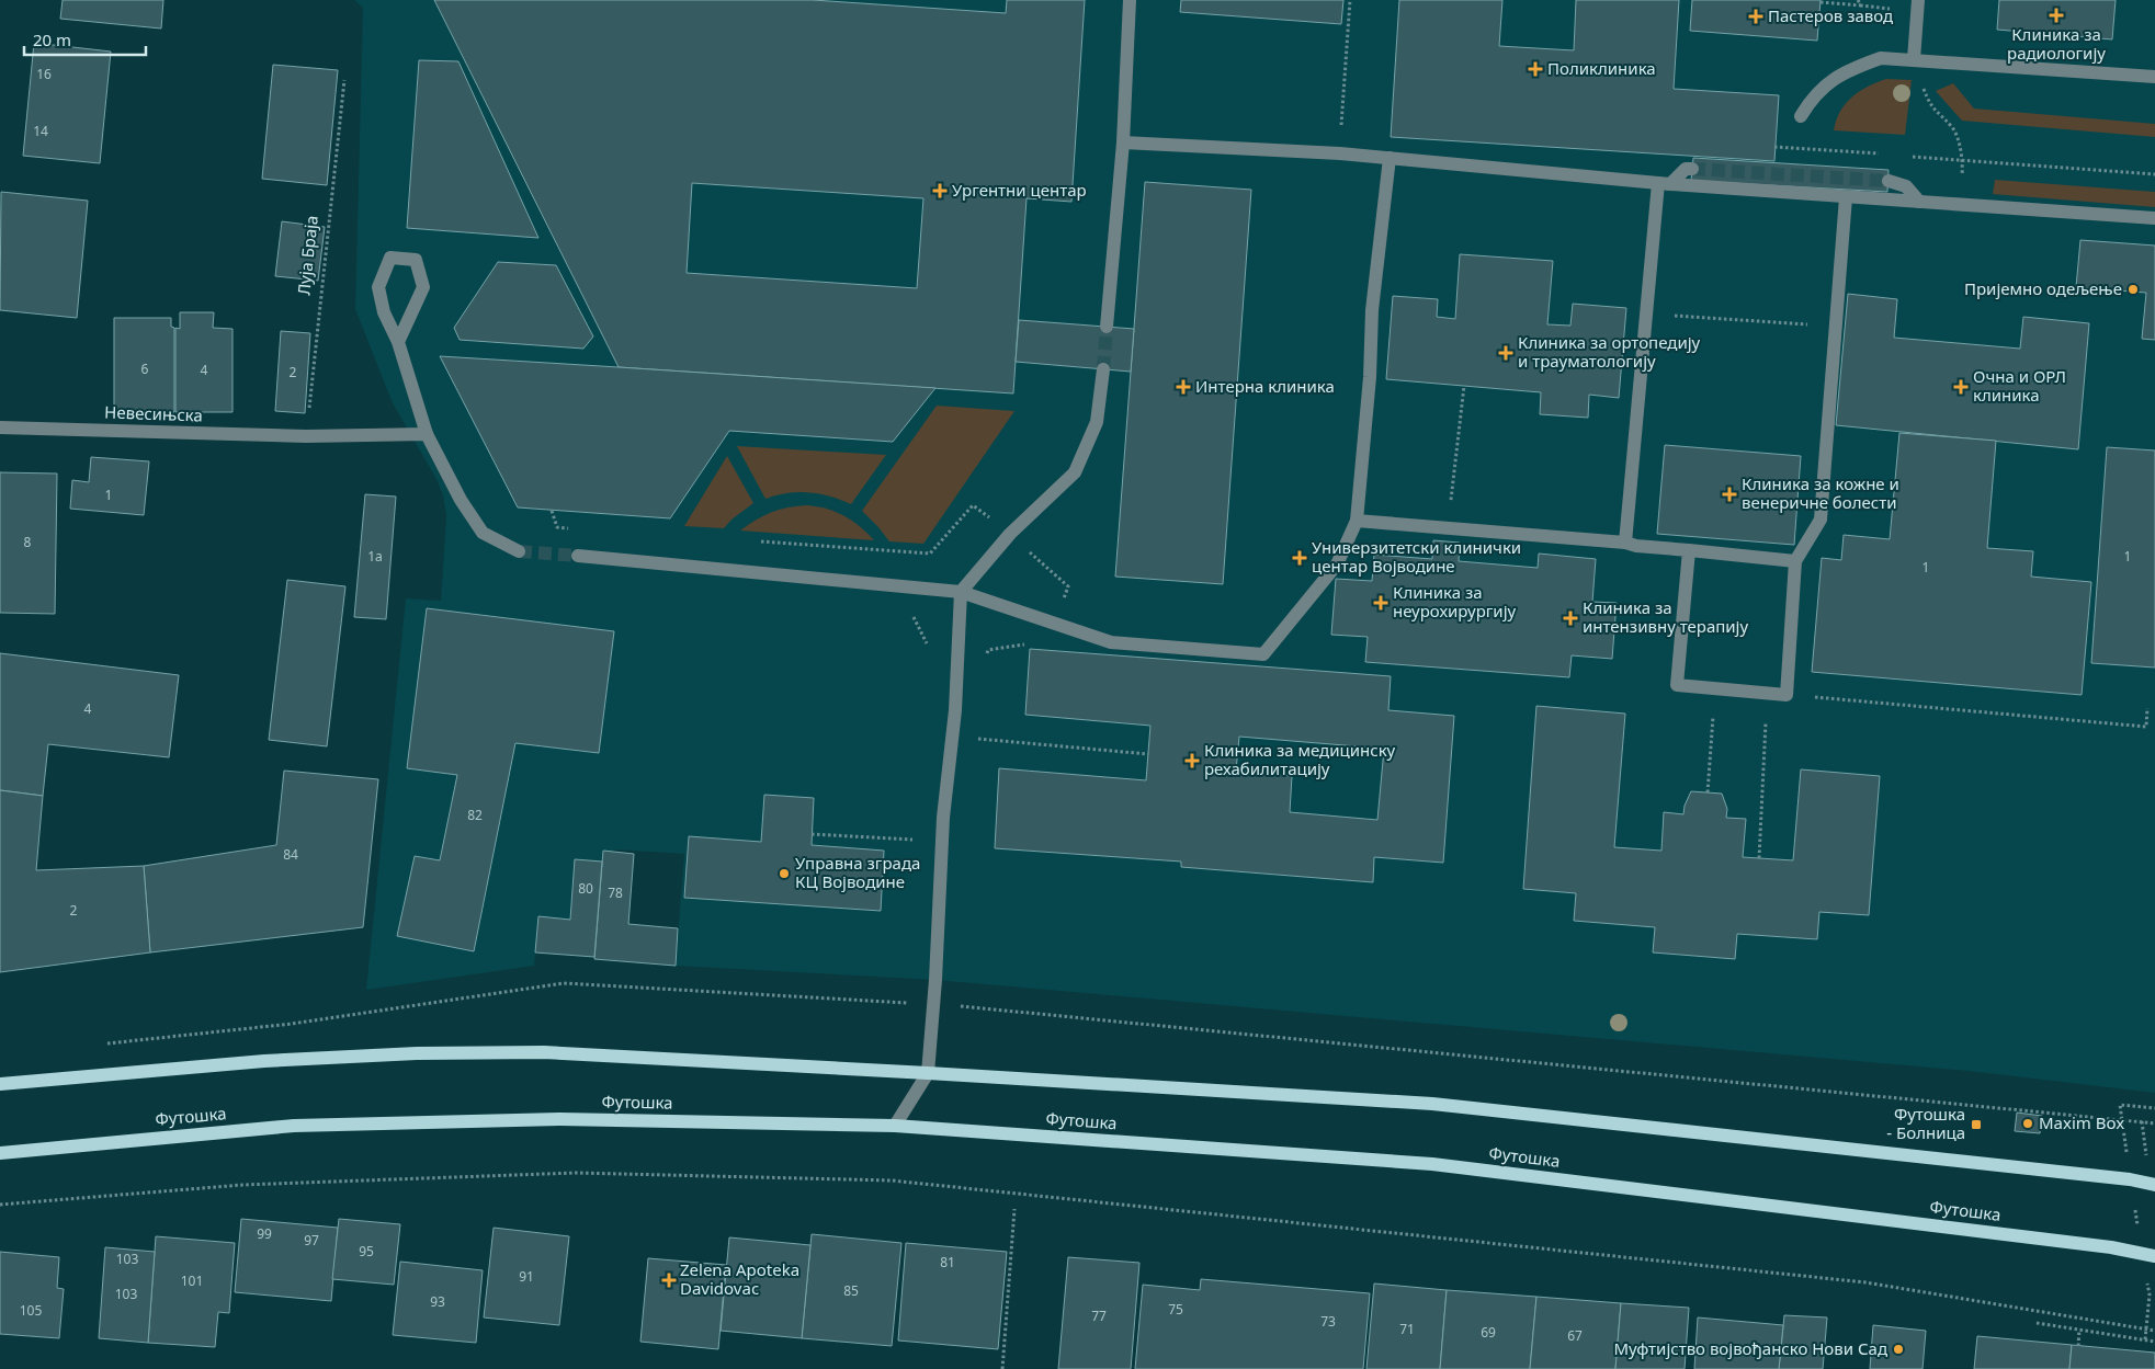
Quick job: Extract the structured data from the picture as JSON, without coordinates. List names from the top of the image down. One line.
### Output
{"streets":{"main road":["Футошка"],"street":["Невесињска"],"path":["Луја Браја"]},"crossings":[["Луја Браја","Невесињска"]],"places":{"health":["Клиника за радиологију","Пастеров завод","Поликлиника","Ургентни центар","Клиника за ортопедију и трауматологију","Интерна клиника","Очна и ОРЛ клиника","Клиника за кожне и венеричне болести","Универзитетски клинички центар Војводине","Клиника за неурохирургију","Клиника за интензивну терапију","Клиника за медицинску рехабилитацију","Zelena Apoteka Davidovac"],"other":["Пријемно одељење","Управна зграда КЦ Војводине","Maxim Box","Муфтијство војвођанско Нови Сад"],"transit":["Футошка - Болница"]},"house_numbers":["16","14","6","4","2","1","8","1a","1","1","4","82","84","80","78","2","99","97","95","103","81","91","101","85","103","93","75","105","77","73","71","69","67"],"scale_bar":"20 m"}
